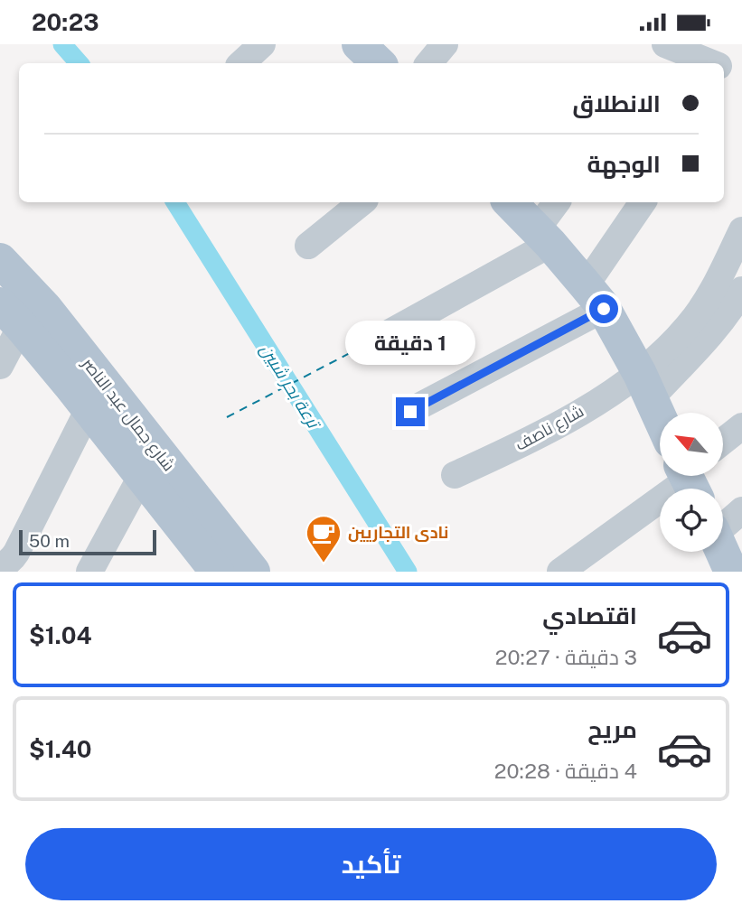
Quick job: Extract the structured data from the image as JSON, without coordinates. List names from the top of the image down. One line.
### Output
{"streets":{"main road":["شارع جمال عبد الناصر"],"street":["شارع ناصف"]},"water":["ترعة بحر شبين"],"places":{"cafe":["نادى التجاريين"]},"scale_bar":"50 m","north":"top left","page":{"status":"20:23","banner":["الانطلاق","الوجهة"],"bubble":"1 دقيقة","scale":"50 m","list":[{"name":"اقتصادي","note":"3 دقيقة · 20:27","value":"$1.04"},{"name":"مريح","note":"4 دقيقة · 20:28","value":"$1.40"}],"buttons":"تأكيد"}}
